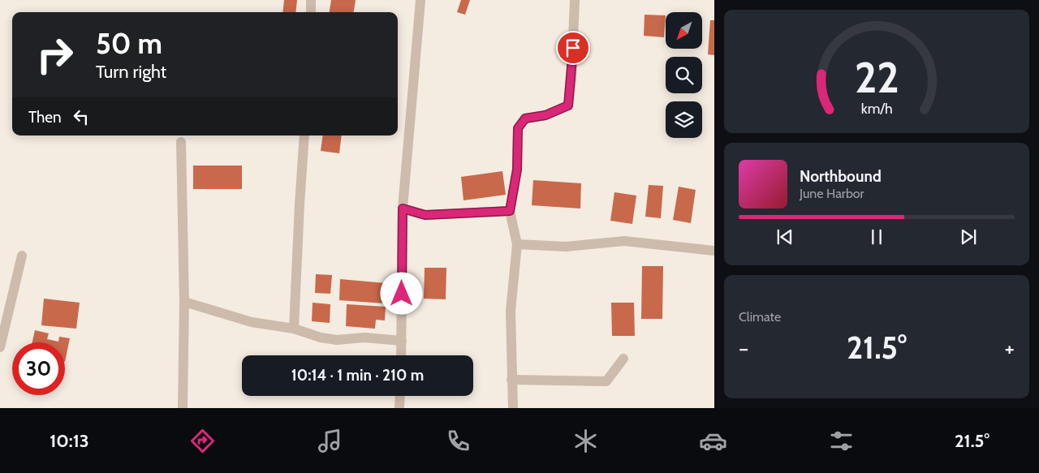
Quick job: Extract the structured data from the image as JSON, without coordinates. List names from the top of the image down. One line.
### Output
{"north":"bottom left","page":{"turn":["50 m","Turn right"],"then":"Then","song":["Northbound","June Harbor"],"tile":"Climate","heat":["−","21.5°","+"],"limit":"30","trip":"10:14 · 1 min · 210 m","tabs":["10:13","21.5°"],"gauge":["22","km/h"]}}
